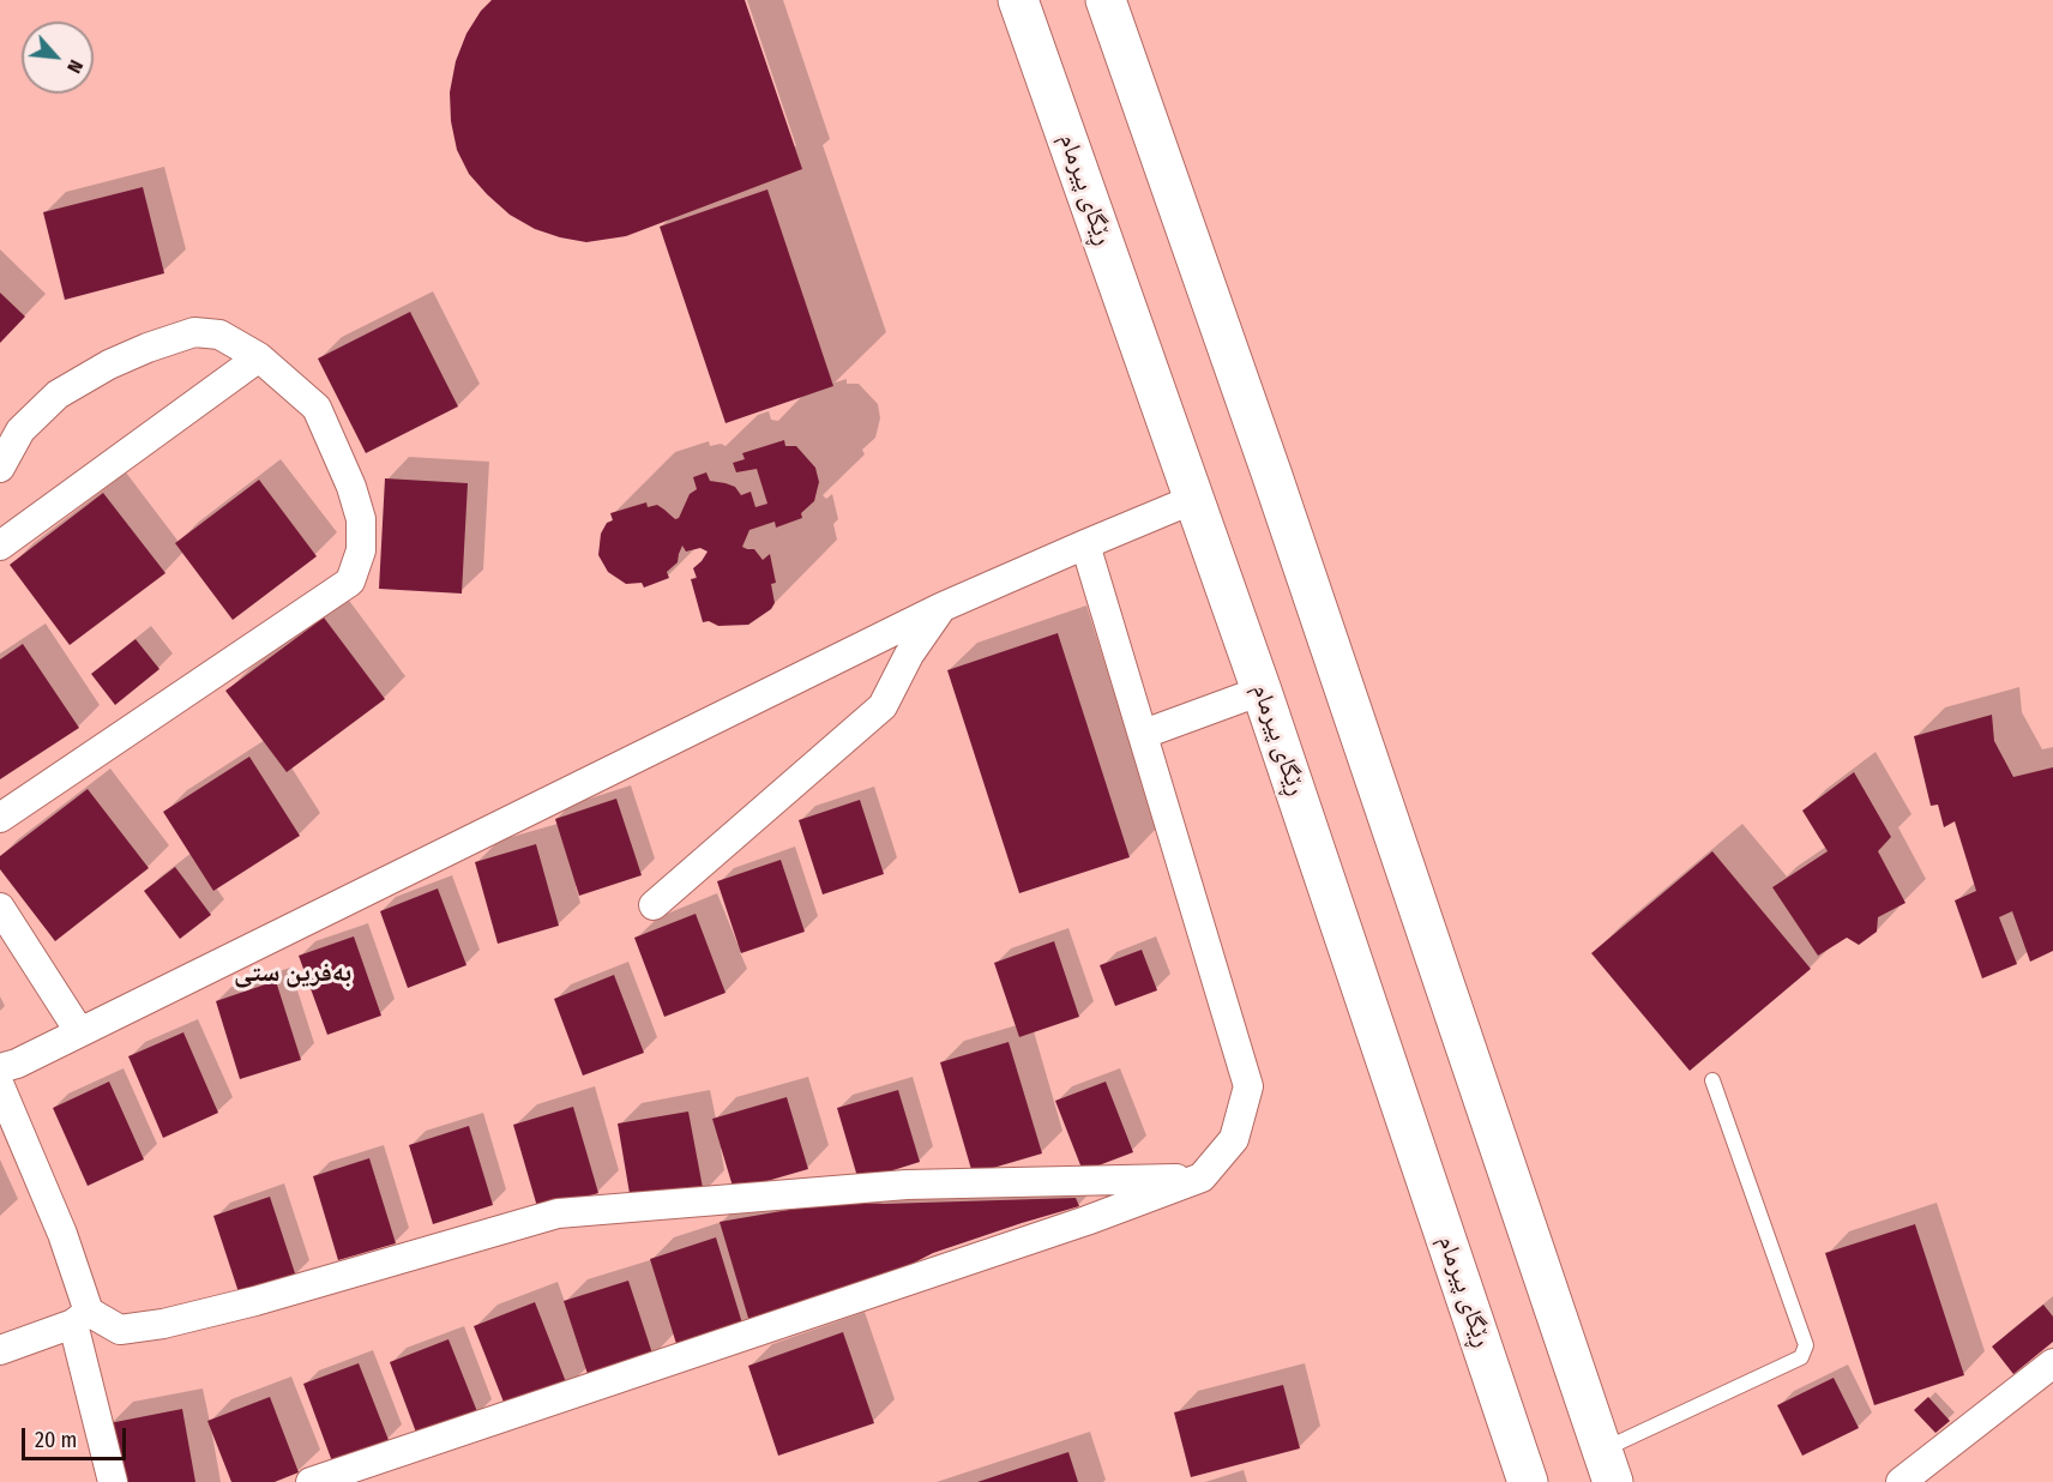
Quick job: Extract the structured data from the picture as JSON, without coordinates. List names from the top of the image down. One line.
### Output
{"streets":{"highway":["ڕێگای پیرمام"]},"districts":["به‌فرین ستی"],"scale_bar":"20 m","north":"bottom right"}
